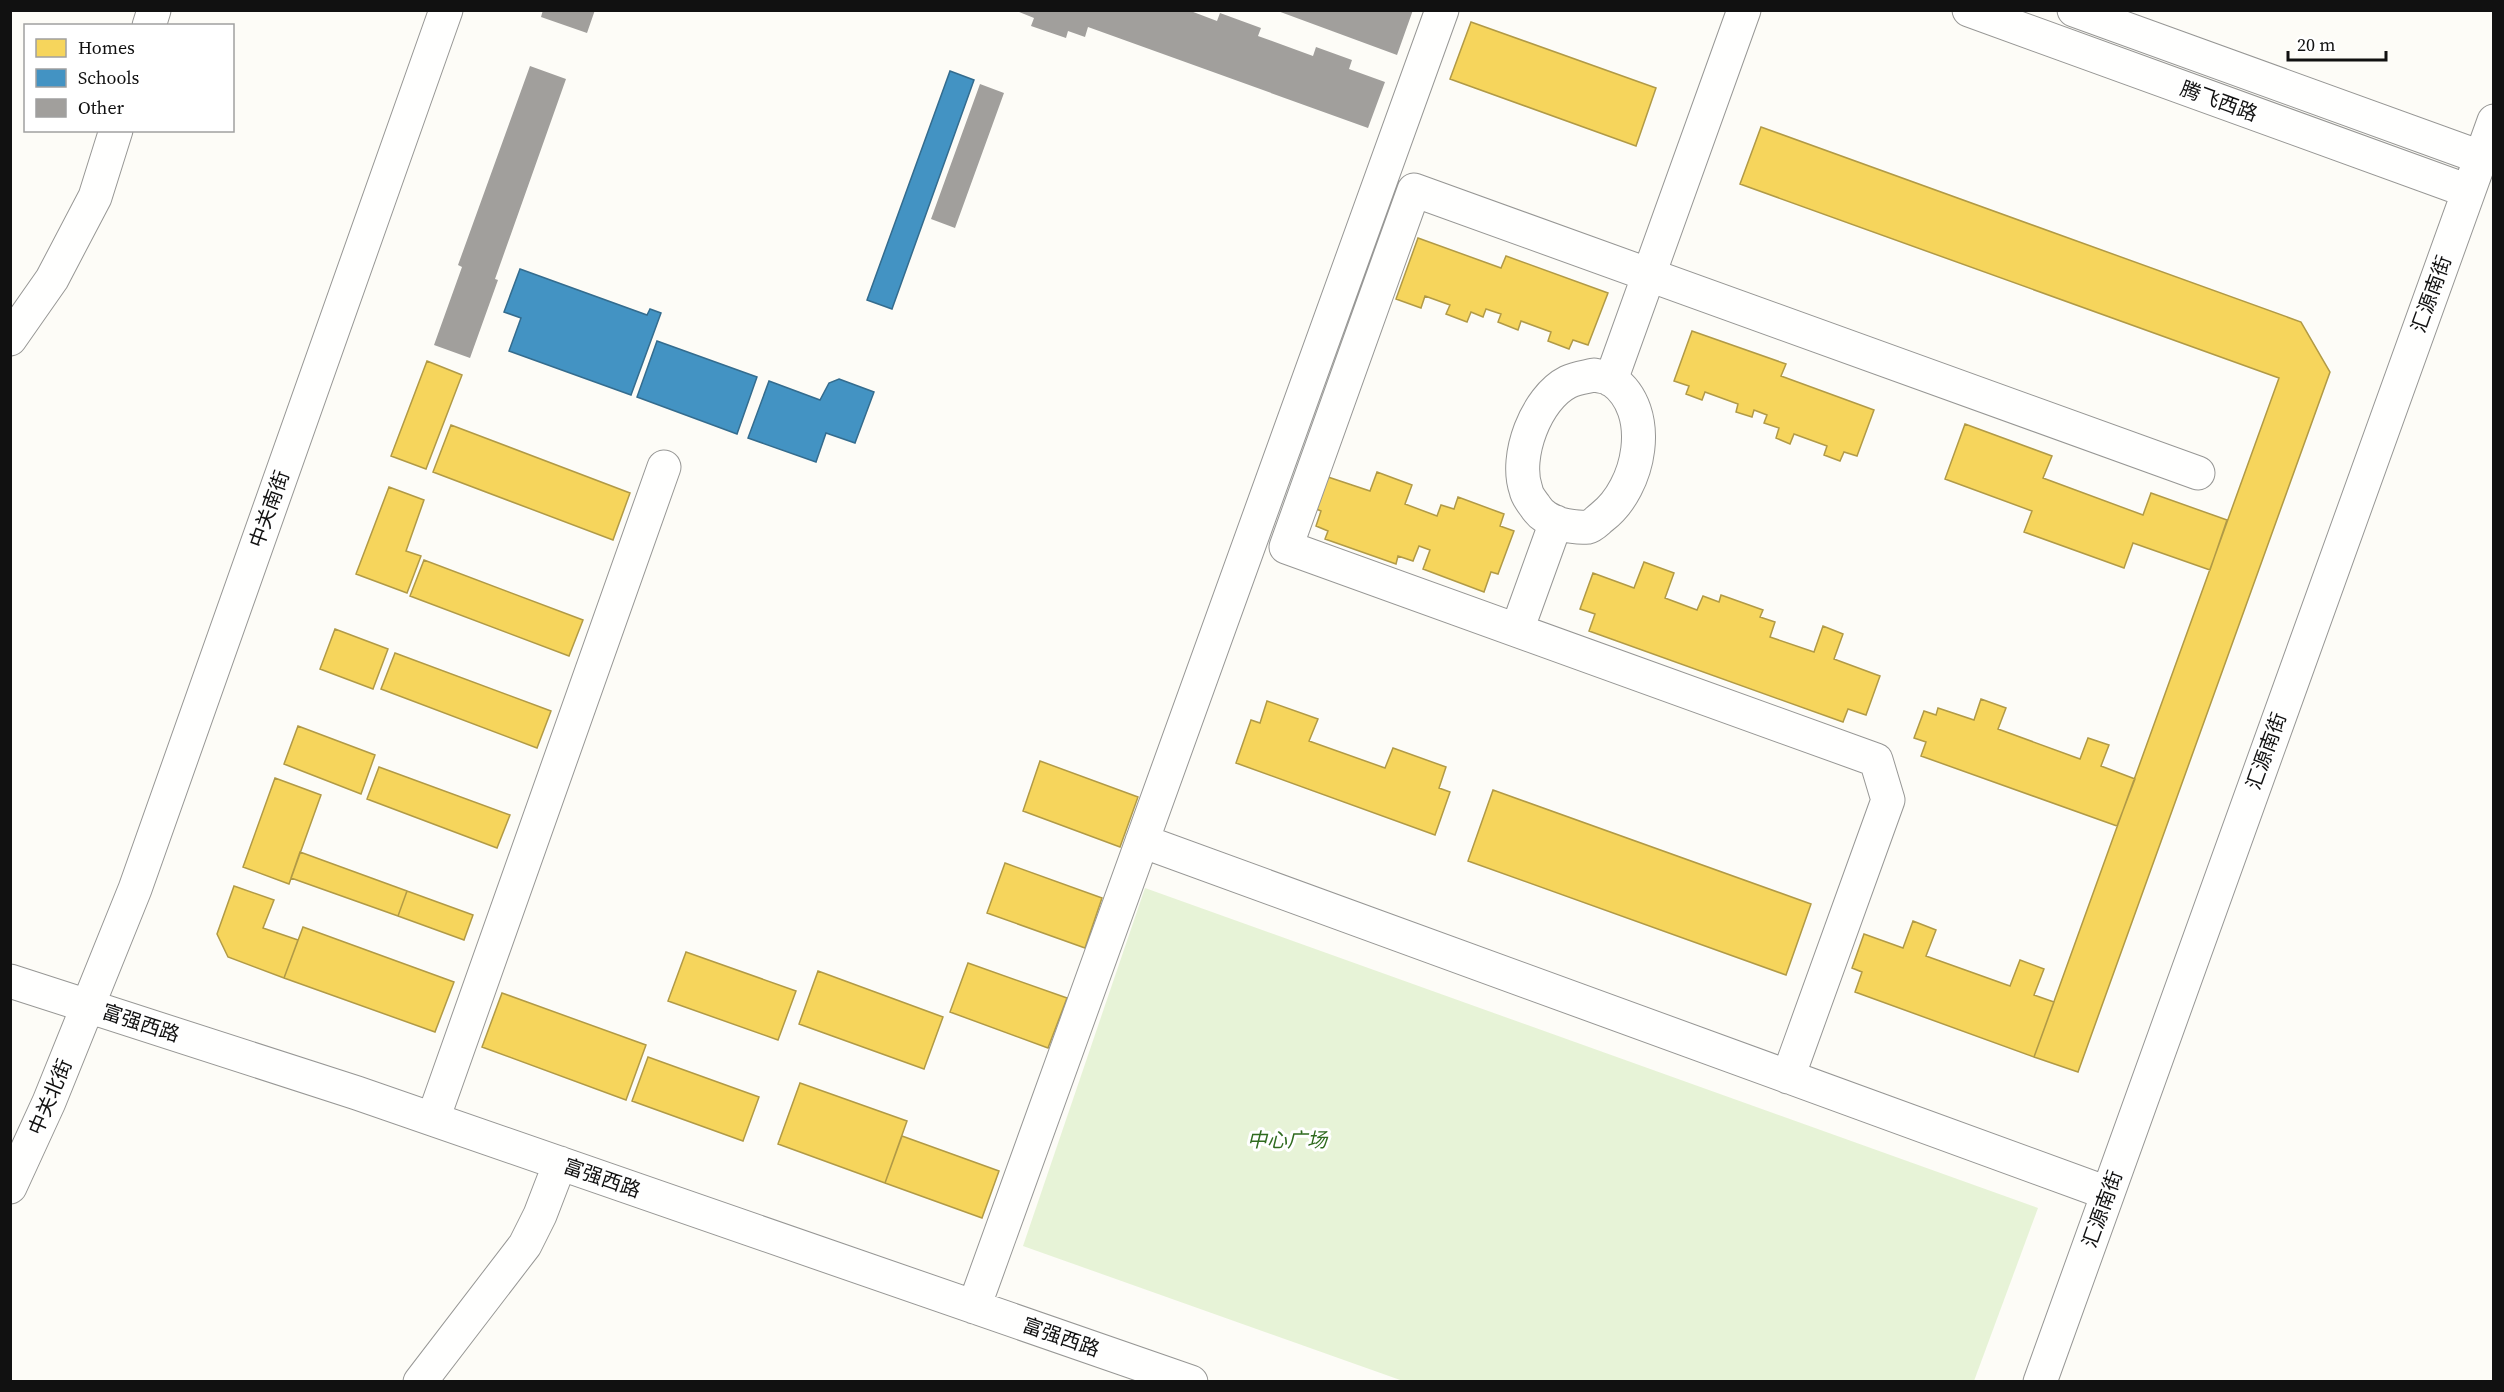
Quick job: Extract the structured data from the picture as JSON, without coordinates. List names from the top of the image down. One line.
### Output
{"streets":{"street":["腾飞西路","汇源南街","中关南街","富强西路","中关北街"]},"crossings":[["腾飞西路","汇源南街"],["中关南街","富强西路"],["中关南街","中关北街"],["富强西路","中关北街"]],"parks":["中心广场"],"legend":["Homes","Schools","Other"],"scale_bar":"20 m"}
